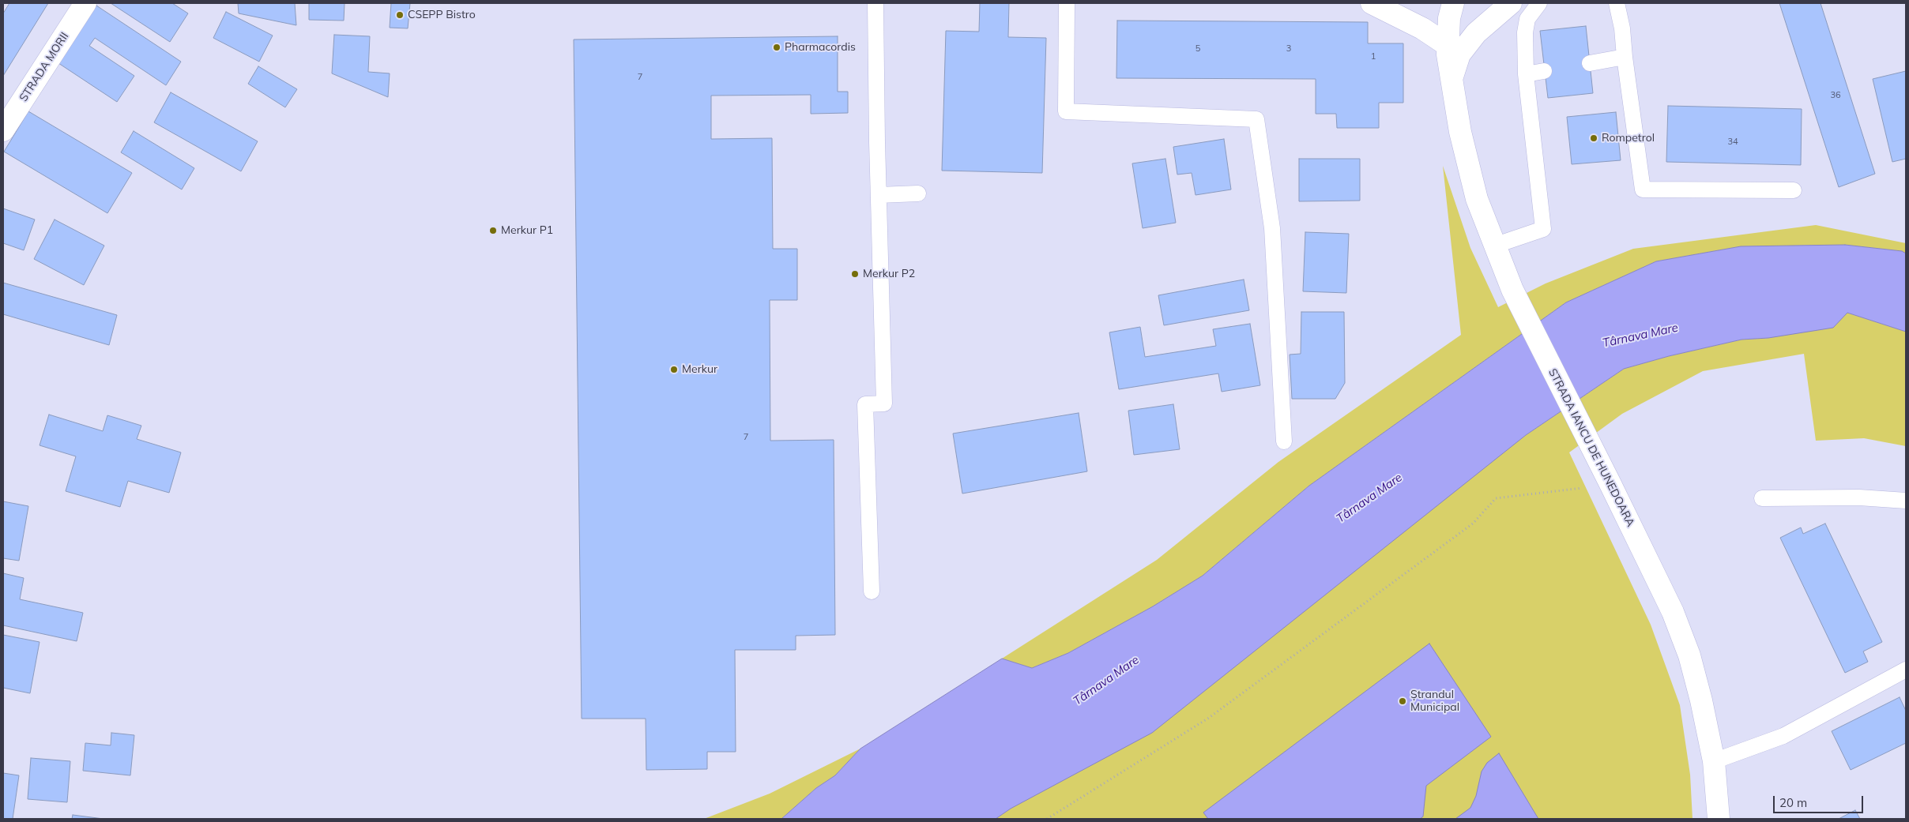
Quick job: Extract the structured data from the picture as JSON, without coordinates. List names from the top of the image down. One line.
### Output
{"streets":{"main road":["STRADA MORII","STRADA IANCU DE HUNEDOARA"]},"water":["Târnava Mare"],"places":["CSEPP Bistro","Pharmacordis","Rompetrol","Merkur P1","Merkur P2","Merkur","Ștrandul Municipal"],"house_numbers":["5","3","1","7","36","34","7"],"scale_bar":"20 m"}
